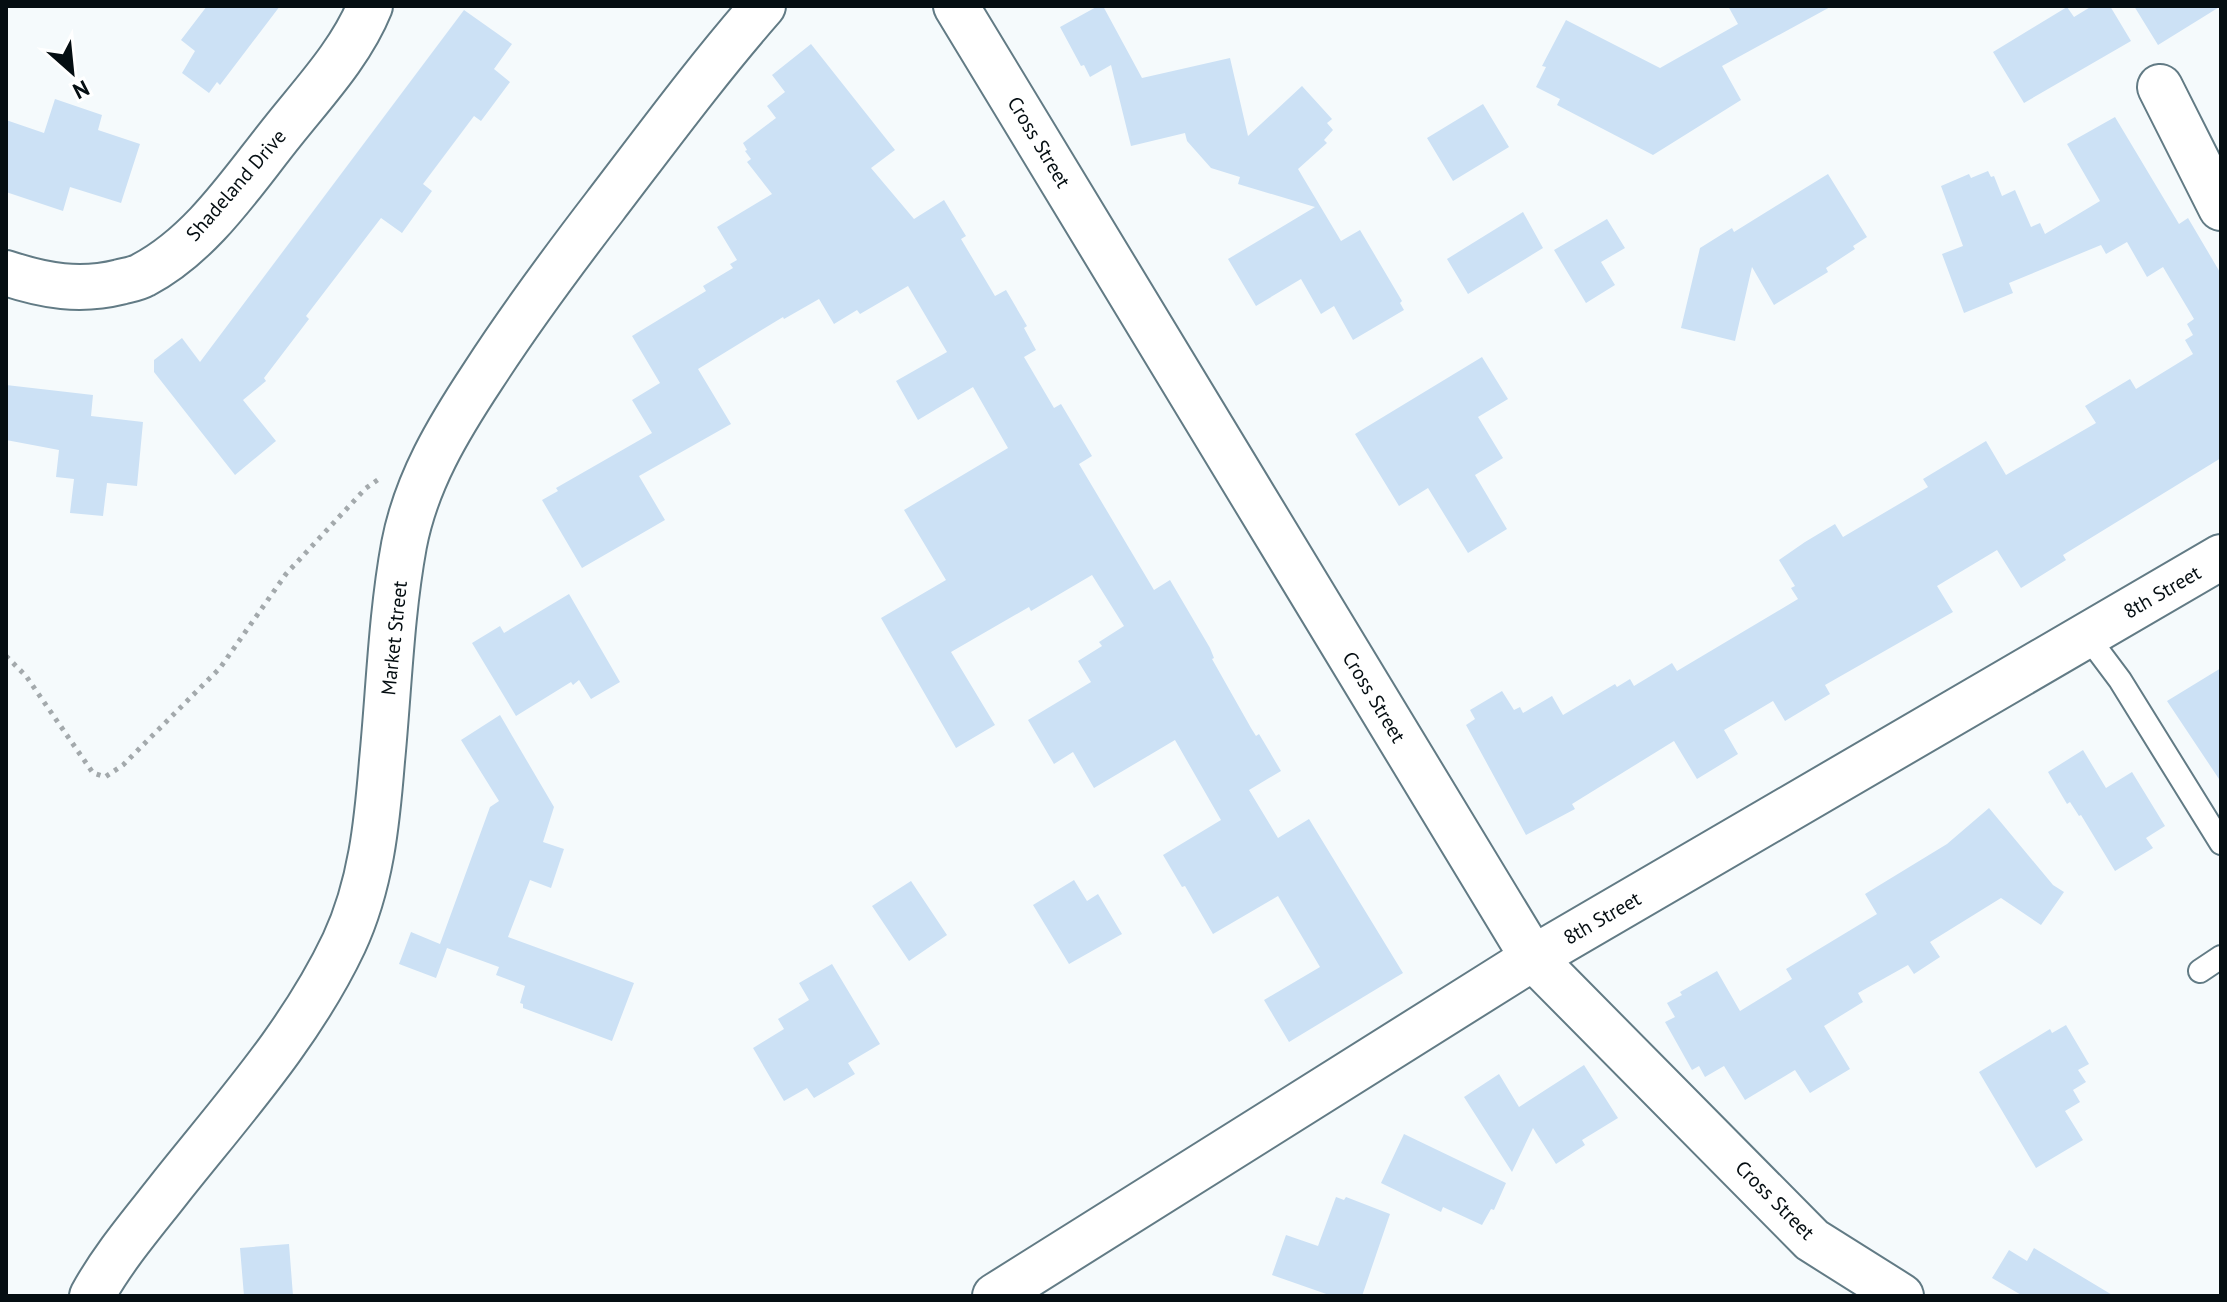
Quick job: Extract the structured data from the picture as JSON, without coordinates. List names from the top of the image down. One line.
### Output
{"streets":{"street":["Cross Street","Shadeland Drive","8th Street","Market Street"]},"crossings":[["Cross Street","8th Street"]],"north":"bottom right"}
